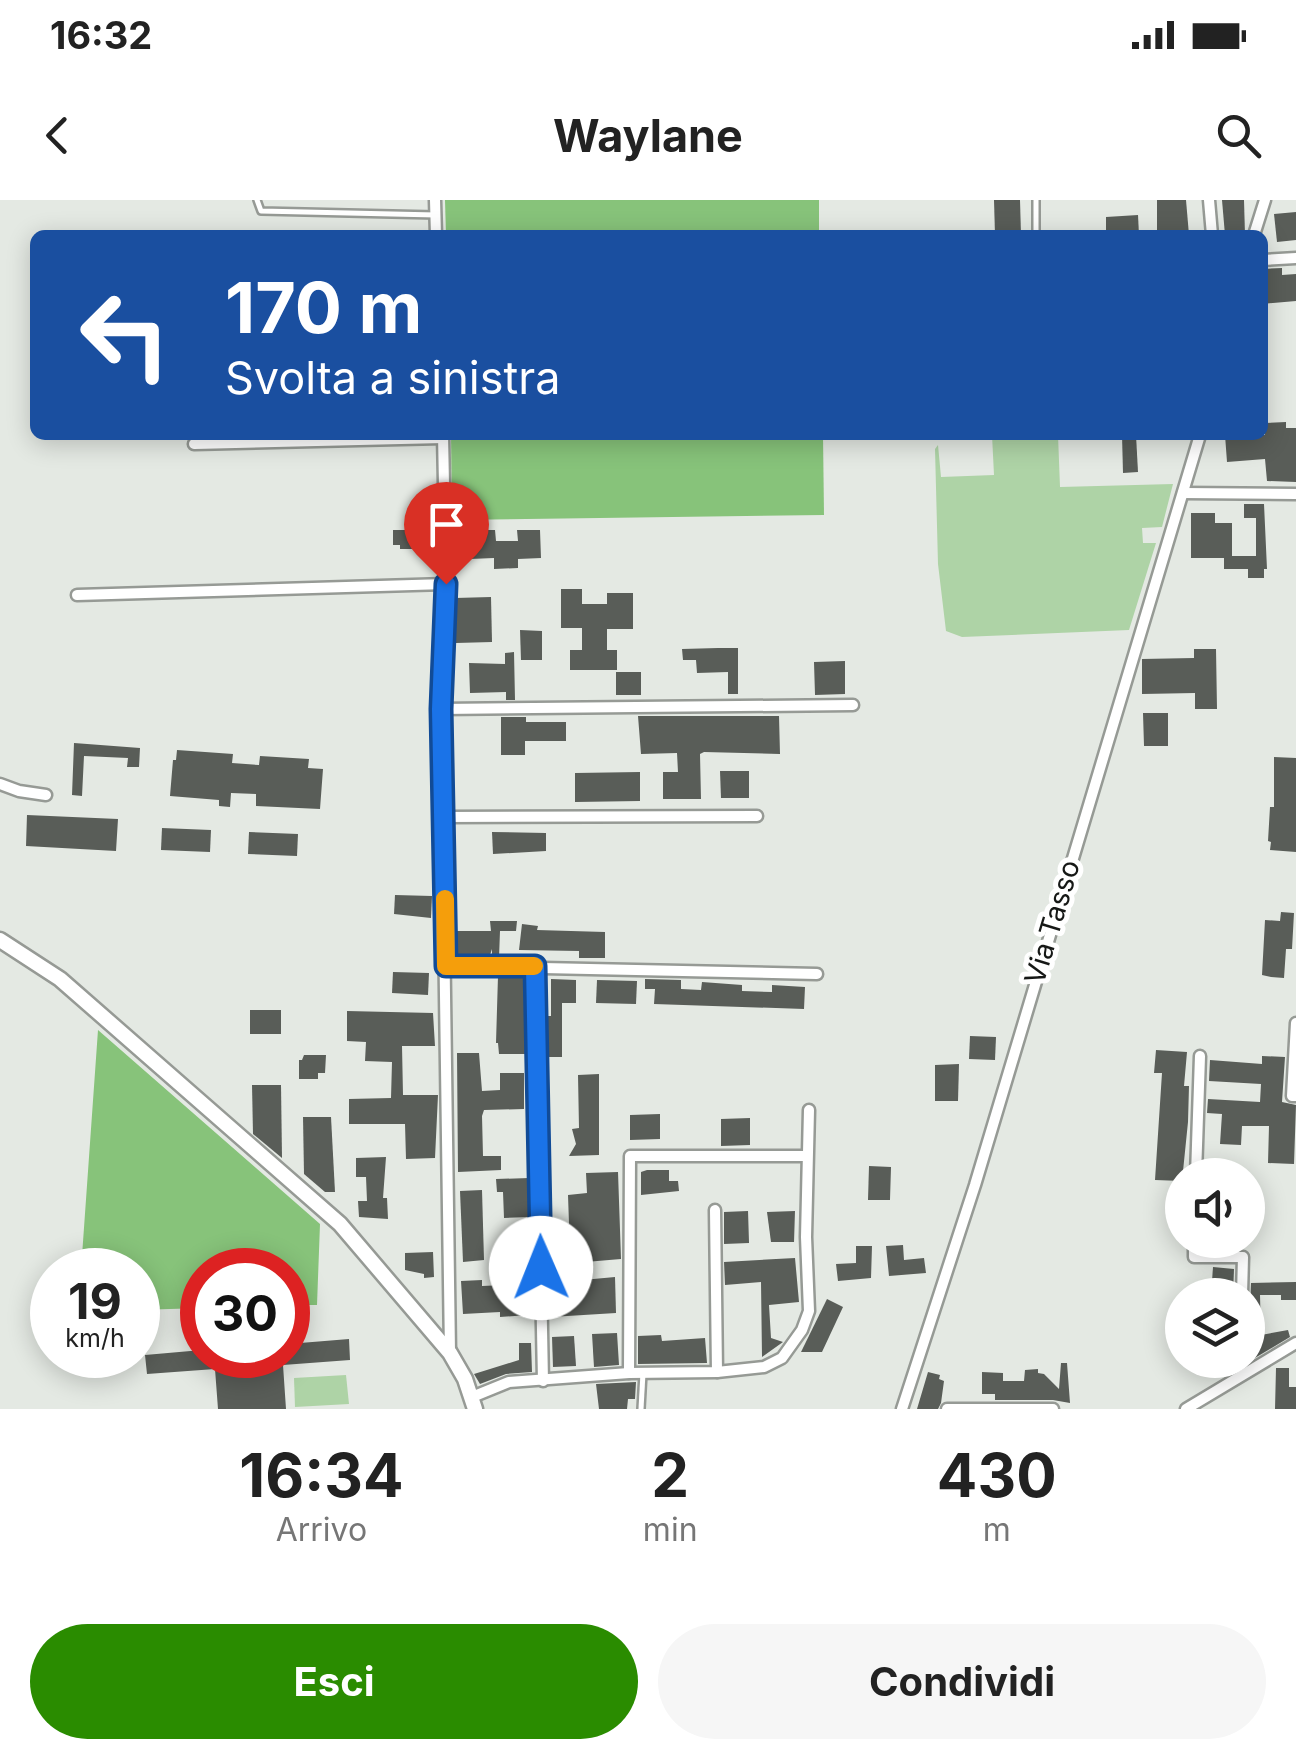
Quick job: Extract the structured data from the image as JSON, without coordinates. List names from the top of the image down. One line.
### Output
{"streets":{"street":["Via Tasso"]},"page":{"status":"16:32","header":"Waylane","turn":["170 m","Svolta a sinistra"],"speed":"19 km/h","limit":"30","eta":["16:34","Arrivo","2","min","430","m"],"buttons":["Esci","Condividi"]}}
